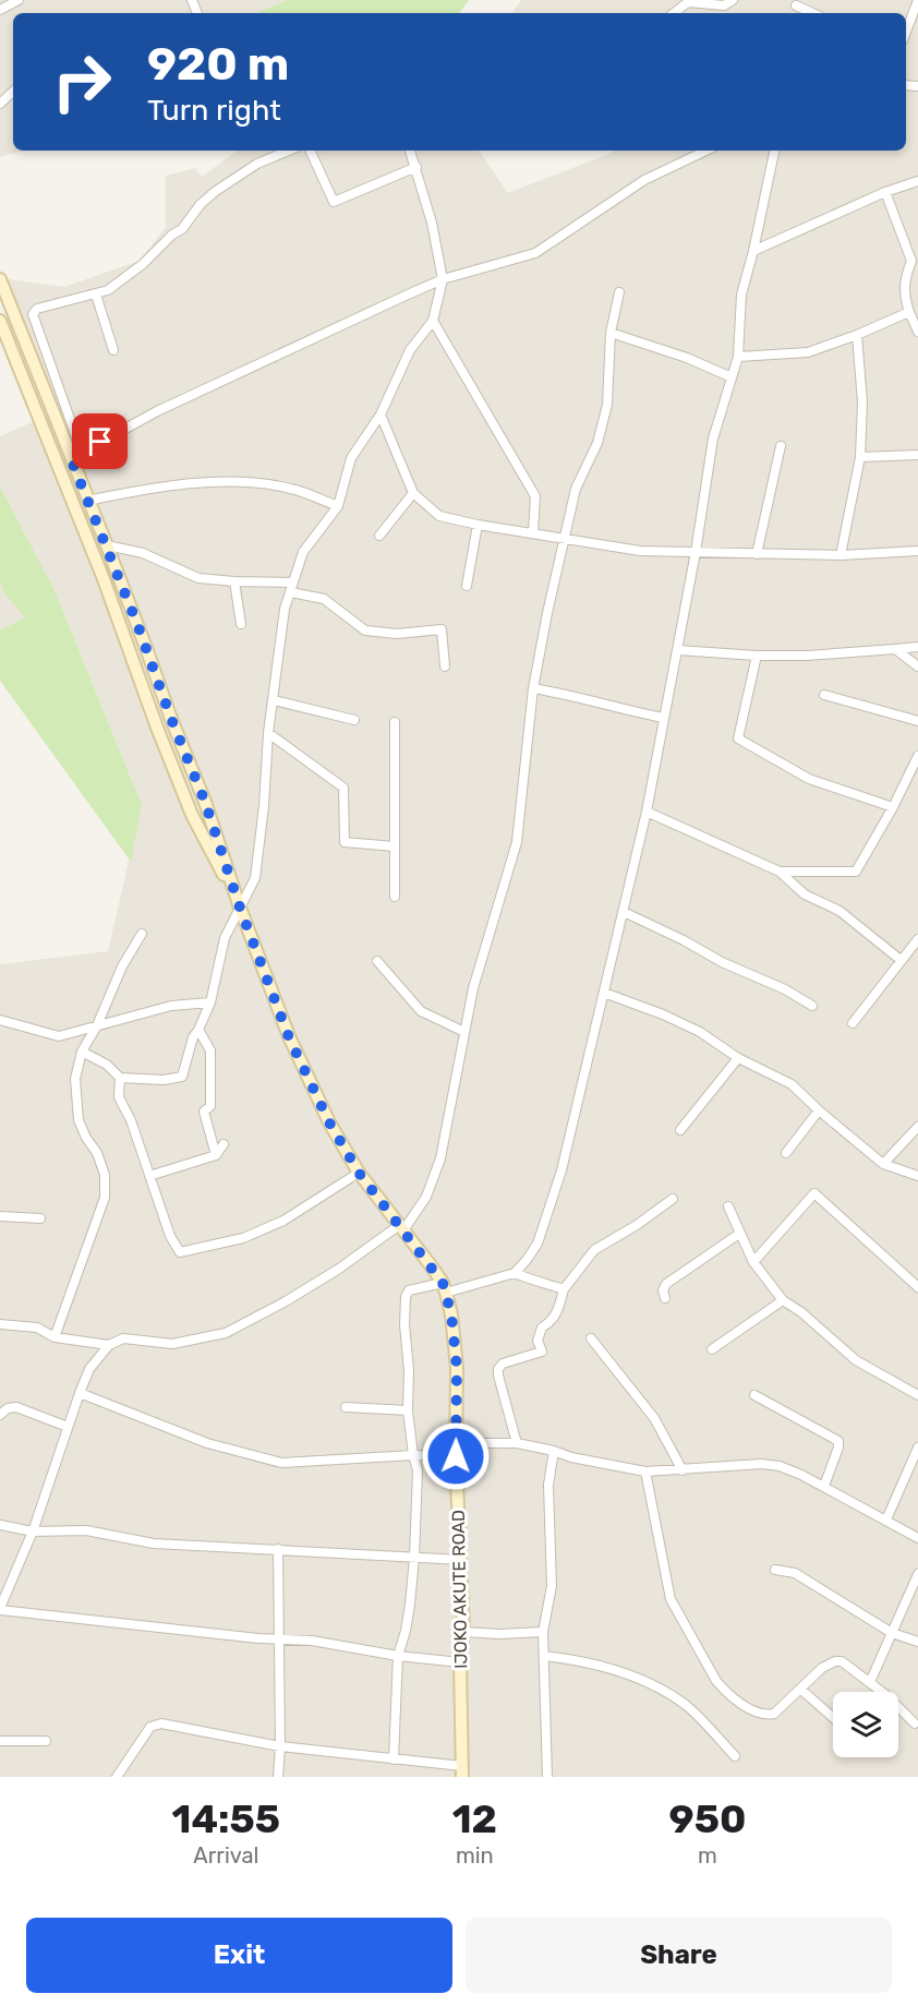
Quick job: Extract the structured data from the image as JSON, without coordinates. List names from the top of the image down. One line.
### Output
{"streets":{"main road":["IJOKO AKUTE ROAD"]},"page":{"turn":["920 m","Turn right"],"eta":["14:55","Arrival","12","min","950","m"],"buttons":["Exit","Share"]}}
